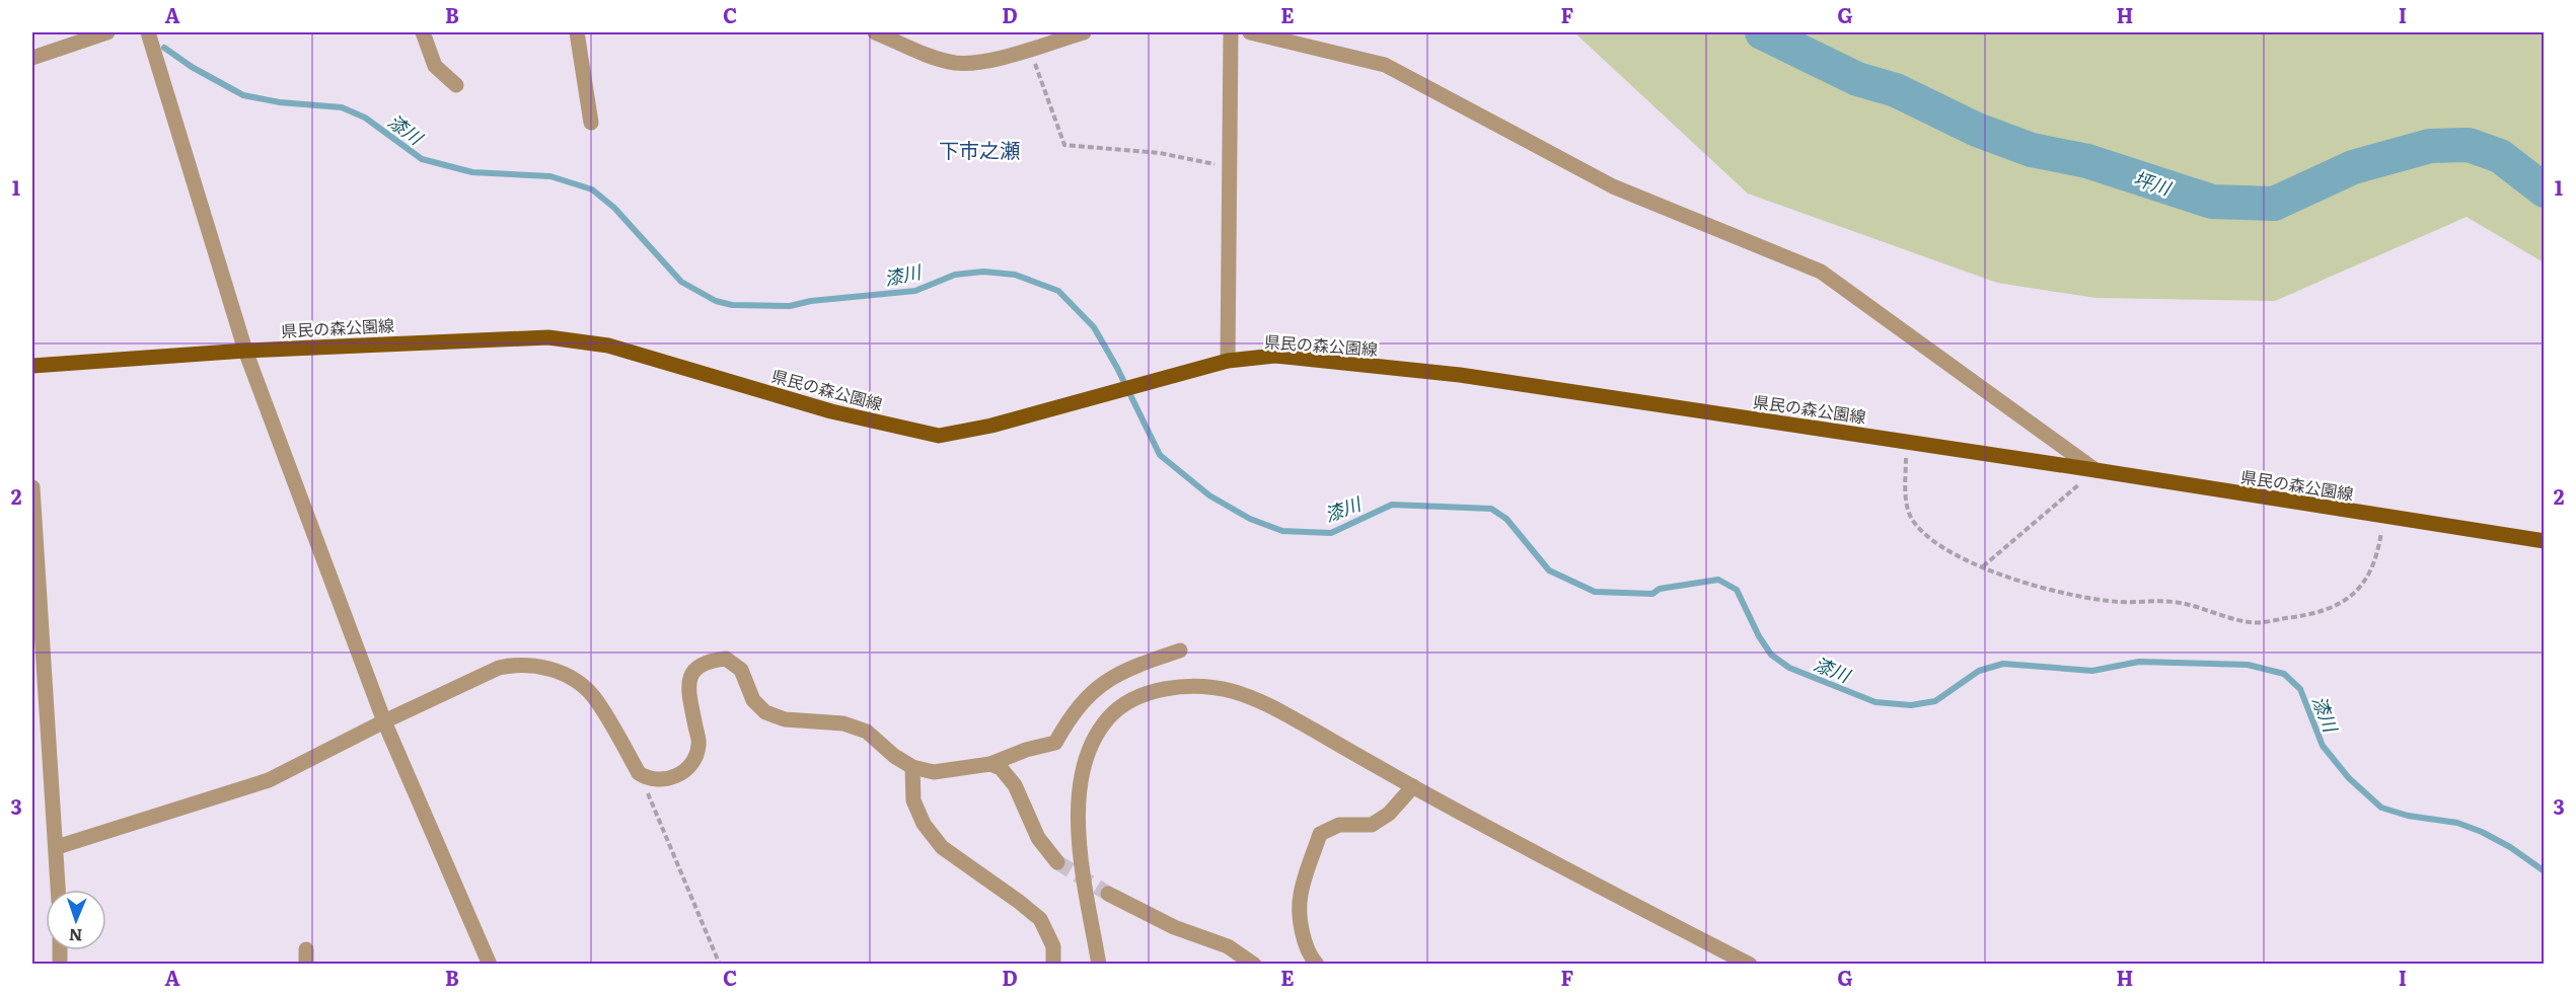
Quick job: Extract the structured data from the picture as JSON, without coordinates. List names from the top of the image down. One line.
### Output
{"streets":{"main road":["県民の森公園線"]},"districts":["下市之瀬"],"water":["漆川","坪川"],"north":"bottom","grid":{"columns":["A","B","C","D","E","F","G","H","I"],"rows":["1","2","3"]}}
